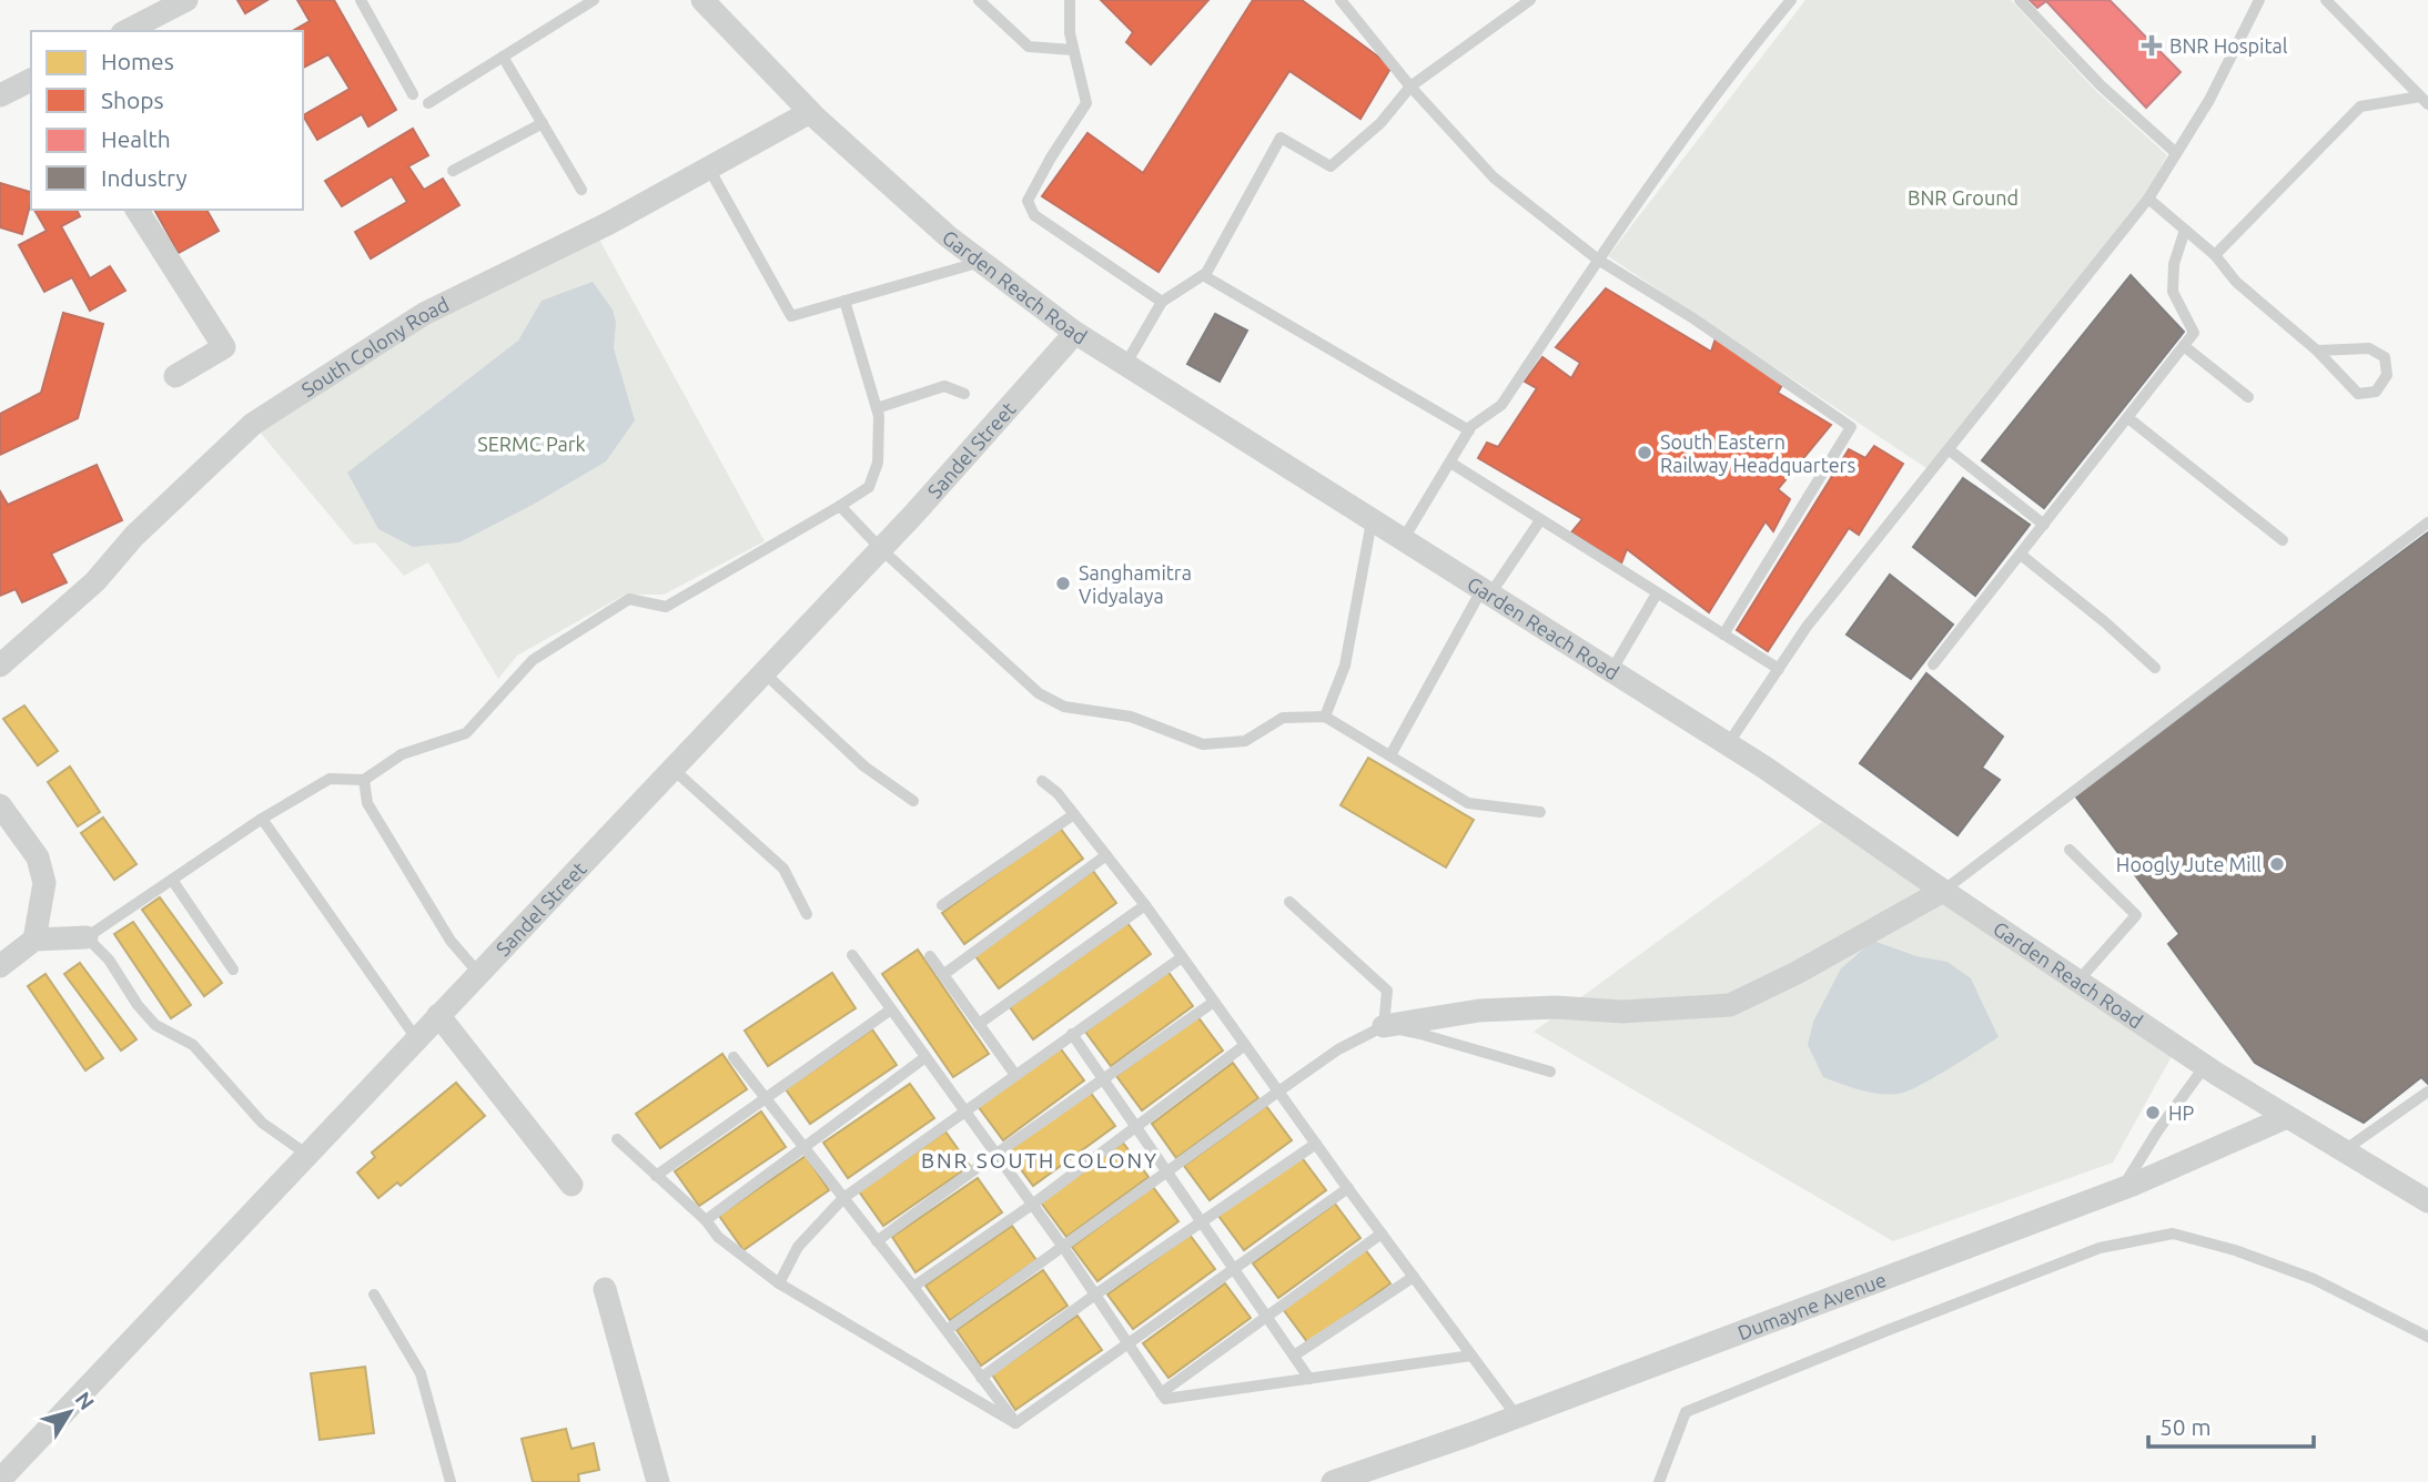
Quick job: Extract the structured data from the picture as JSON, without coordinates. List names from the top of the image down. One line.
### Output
{"streets":{"street":["Garden Reach Road","South Colony Road","Sandel Street","Dumayne Avenue"]},"crossings":[["Garden Reach Road","South Colony Road"],["Garden Reach Road","Sandel Street"],["Garden Reach Road","Dumayne Avenue"]],"districts":["BNR SOUTH COLONY"],"parks":["BNR Ground","SERMC Park"],"places":{"health":["BNR Hospital"],"other":["South Eastern Railway Headquarters","Sanghamitra Vidyalaya","Hoogly Jute Mill","HP"]},"legend":["Homes","Shops","Health","Industry"],"scale_bar":"50 m","north":"top right"}
